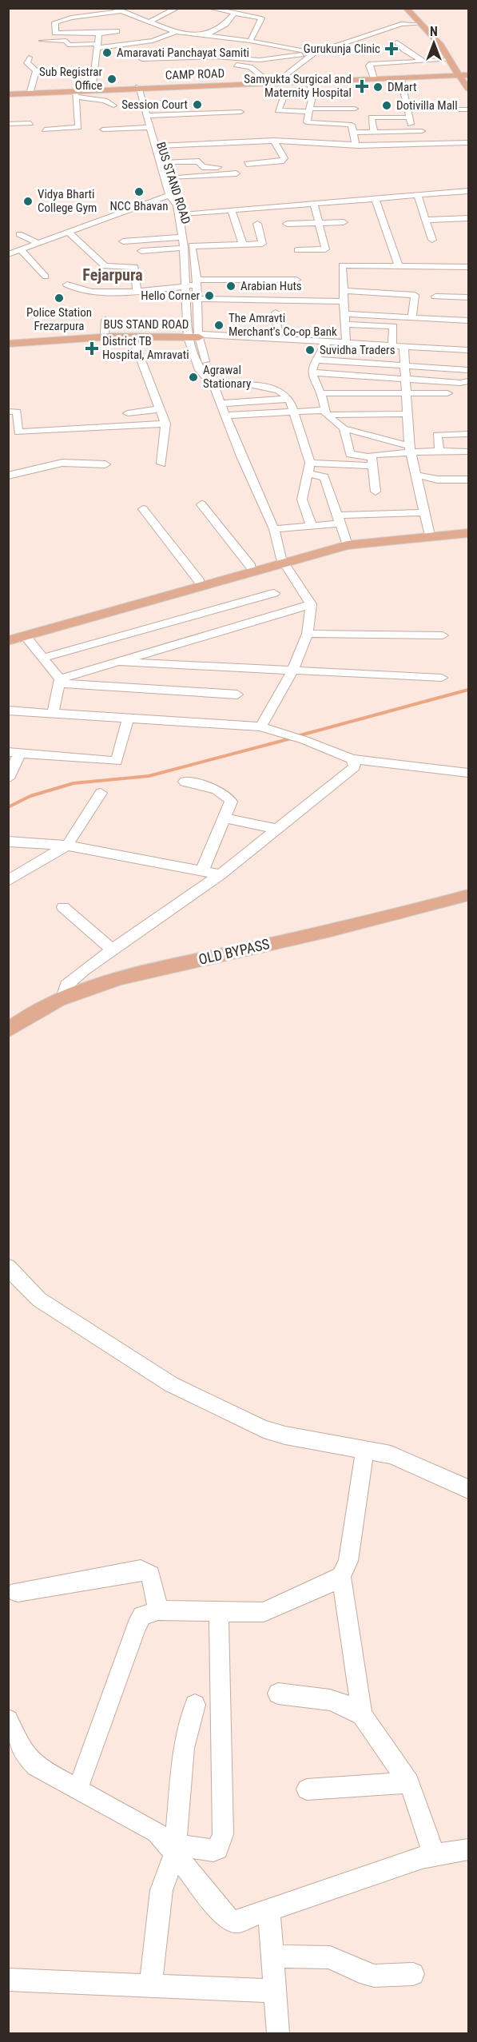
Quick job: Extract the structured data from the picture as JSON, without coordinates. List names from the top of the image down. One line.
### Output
{"streets":{"main road":["CAMP ROAD","BUS STAND ROAD","OLD BYPASS"]},"crossings":[["CAMP ROAD","BUS STAND ROAD"]],"districts":["Fejarpura"],"places":{"health":["Gurukunja Clinic","Samyukta Surgical and Maternity Hospital","District TB Hospital, Amravati"],"other":["Amaravati Panchayat Samiti","Sub Registrar Office","DMart","Session Court","Dotivilla Mall","NCC Bhavan","Vidya Bharti College Gym","Arabian Huts","Hello Corner","Police Station Frezarpura","The Amravti Merchant's Co-op Bank","Suvidha Traders","Agrawal Stationary"]},"north":"top"}
